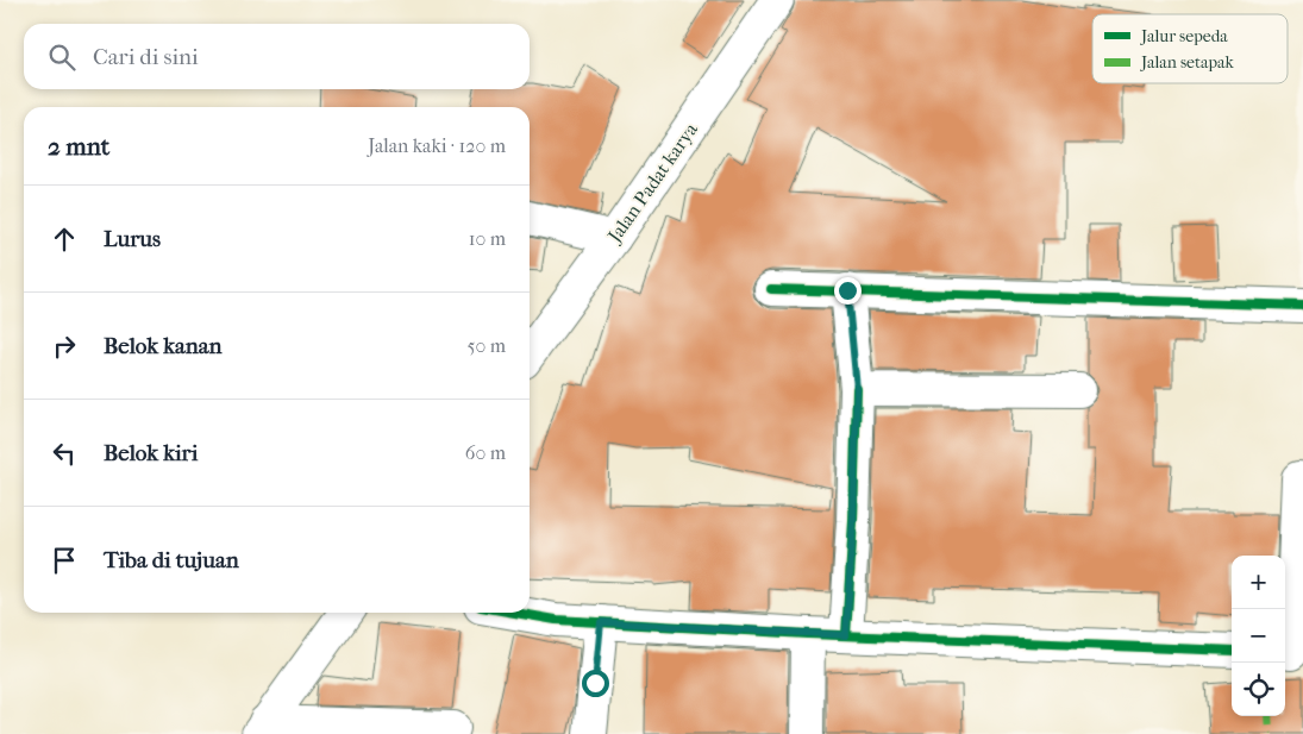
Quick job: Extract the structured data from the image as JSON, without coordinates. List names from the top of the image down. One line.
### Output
{"streets":{"street":["Jalan Padat karya"]},"legend":["Jalur sepeda","Jalan setapak"],"page":{"search":"Cari di sini","heading":["2 mnt","Jalan kaki · 120 m"],"list":[["Lurus","10 m"],["Belok kanan","50 m"],["Belok kiri","60 m"],"Tiba di tujuan"],"map_buttons":["+","−"]}}
